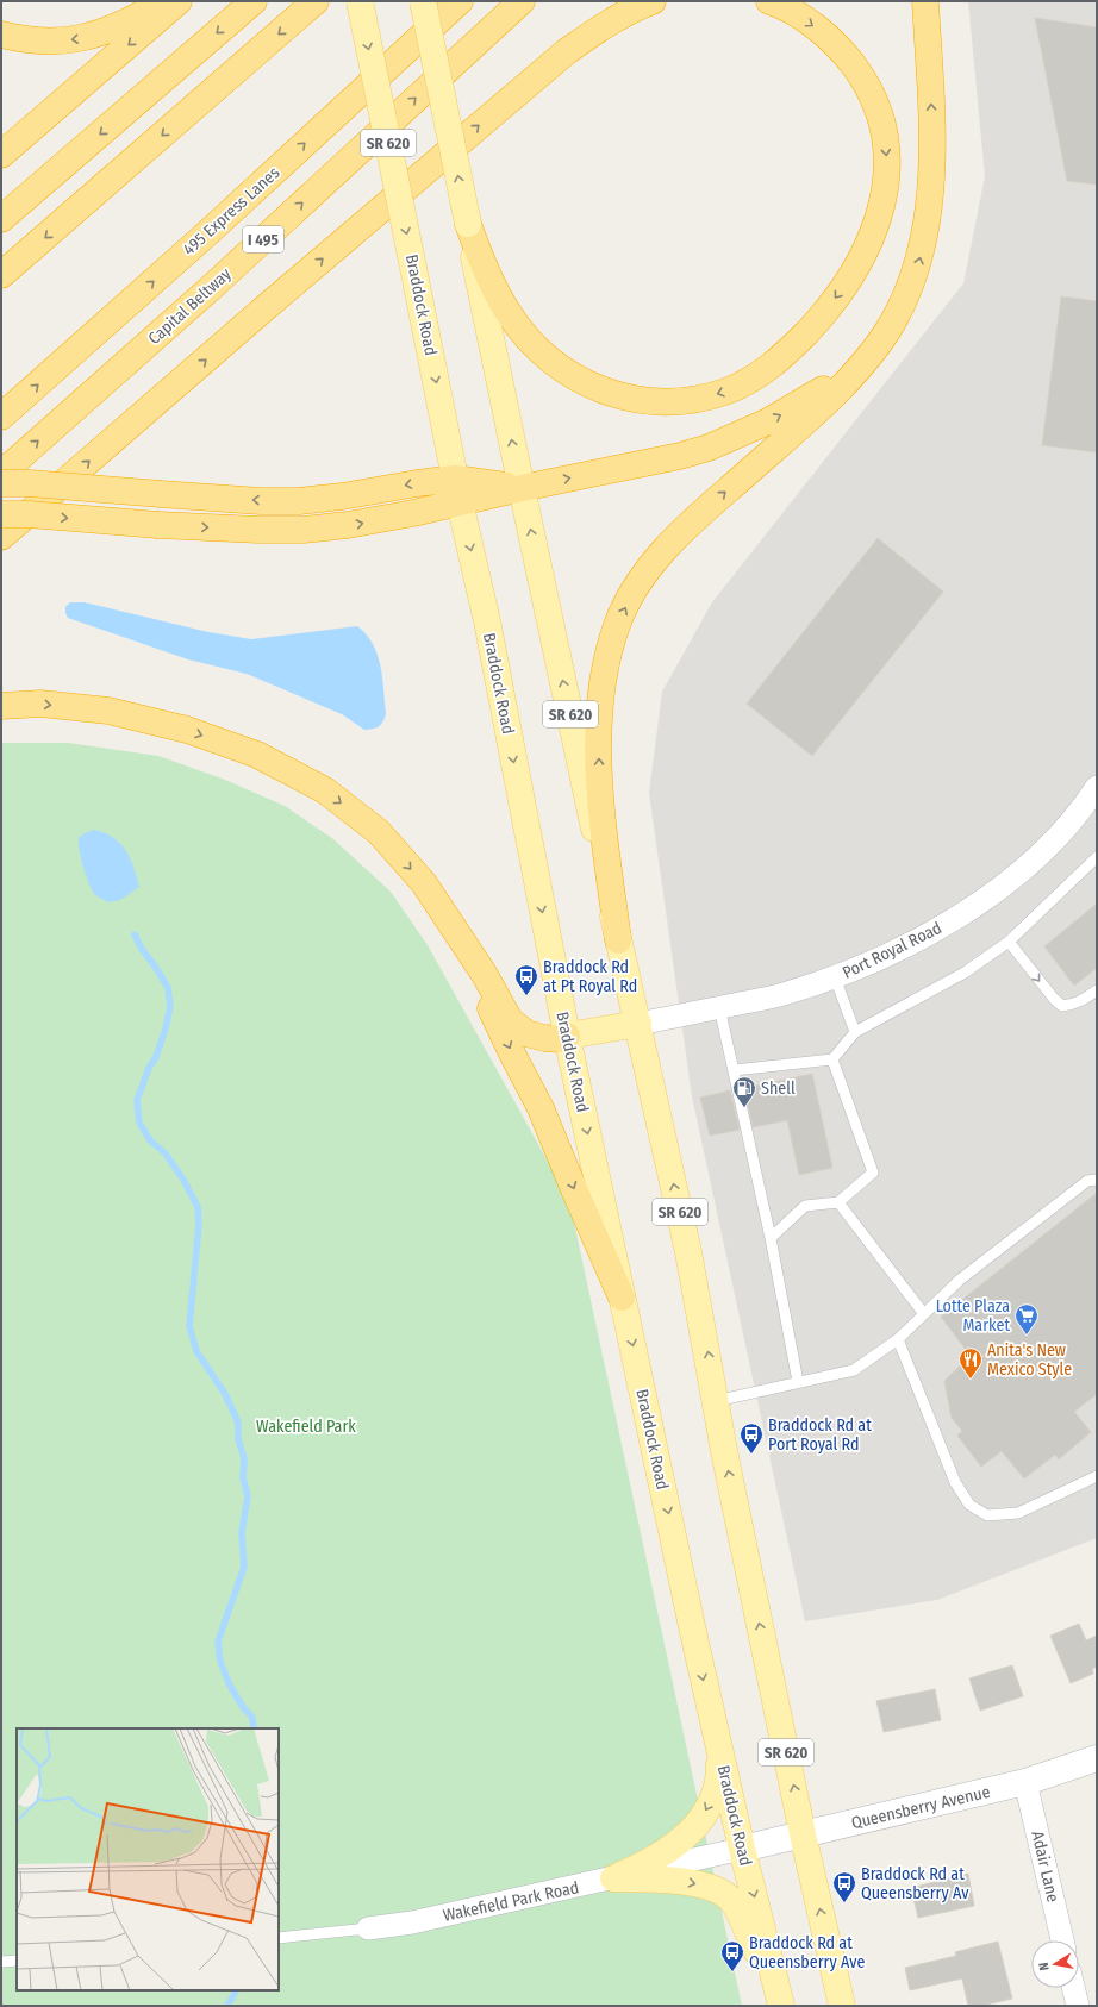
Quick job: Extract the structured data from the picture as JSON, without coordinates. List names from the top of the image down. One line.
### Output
{"streets":{"highway":["495 Express Lanes","I 495","Capital Beltway"],"main road":["SR 620","Braddock Road"],"street":["Port Royal Road","Queensberry Avenue","Adair Lane","Wakefield Park Road"]},"crossings":[["SR 620","Port Royal Road"],["SR 620","Queensberry Avenue"],["Braddock Road","Queensberry Avenue"],["Braddock Road","Wakefield Park Road"],["Queensberry Avenue","Adair Lane"],["Queensberry Avenue","Wakefield Park Road"]],"parks":["Wakefield Park"],"places":{"bus stop":["Braddock Rd at Pt Royal Rd","Braddock Rd at Port Royal Rd","Braddock Rd at Queensberry Av","Braddock Rd at Queensberry Ave"],"fuel station":["Shell"],"supermarket":["Lotte Plaza Market"],"restaurant":["Anita's New Mexico Style"]},"north":"left"}
